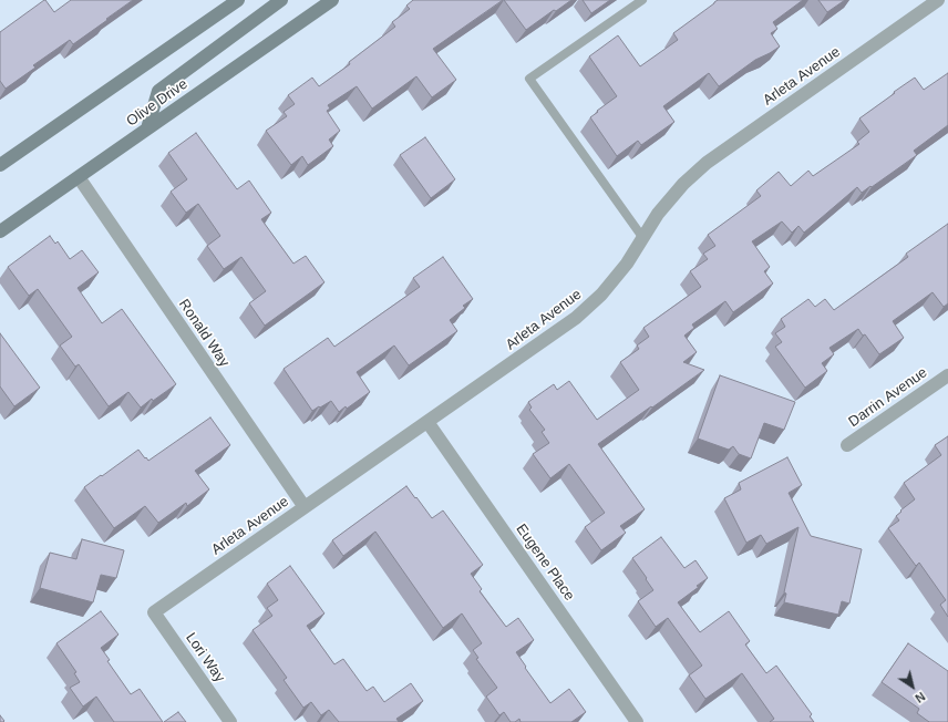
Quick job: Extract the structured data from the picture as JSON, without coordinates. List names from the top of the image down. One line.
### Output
{"streets":{"main road":["Olive Drive"],"street":["Arleta Avenue","Ronald Way","Darrin Avenue","Eugene Place","Lori Way"]},"crossings":[["Arleta Avenue","Ronald Way"],["Arleta Avenue","Eugene Place"],["Arleta Avenue","Lori Way"],["Olive Drive","Ronald Way"]],"north":"bottom right"}
